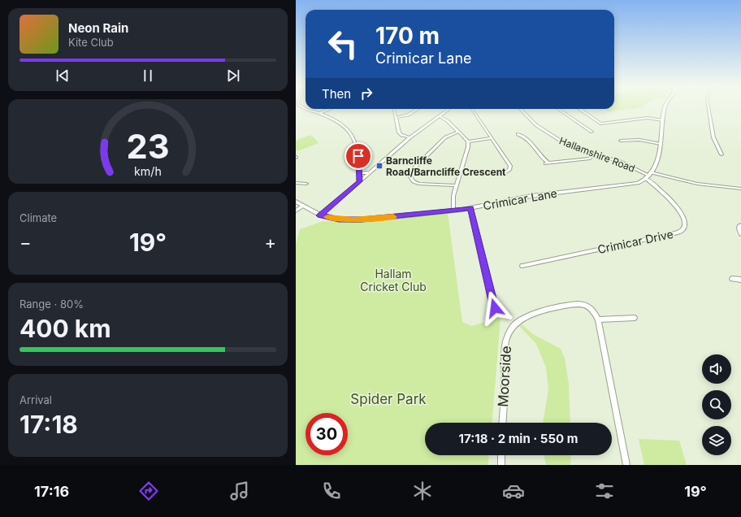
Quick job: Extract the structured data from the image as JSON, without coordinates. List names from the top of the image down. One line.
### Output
{"streets":{"street":["Hallamshire Road","Crimicar Lane","Crimicar Drive","Moorside"]},"crossings":[["Hallamshire Road","Crimicar Lane"],["Hallamshire Road","Crimicar Drive"],["Crimicar Lane","Crimicar Drive"]],"parks":["Hallam Cricket Club","Spider Park"],"places":{"transit":["Barncliffe Road/Barncliffe Crescent"]},"page":{"turn":["170 m","Crimicar Lane"],"song":["Neon Rain","Kite Club"],"then":"Then","tile":["Climate",["Range · 80%","400 km"],["Arrival","17:18"]],"heat":["−","19°","+"],"limit":"30","trip":"17:18 · 2 min · 550 m","tabs":["17:16","19°"],"gauge":["23","km/h"]}}
